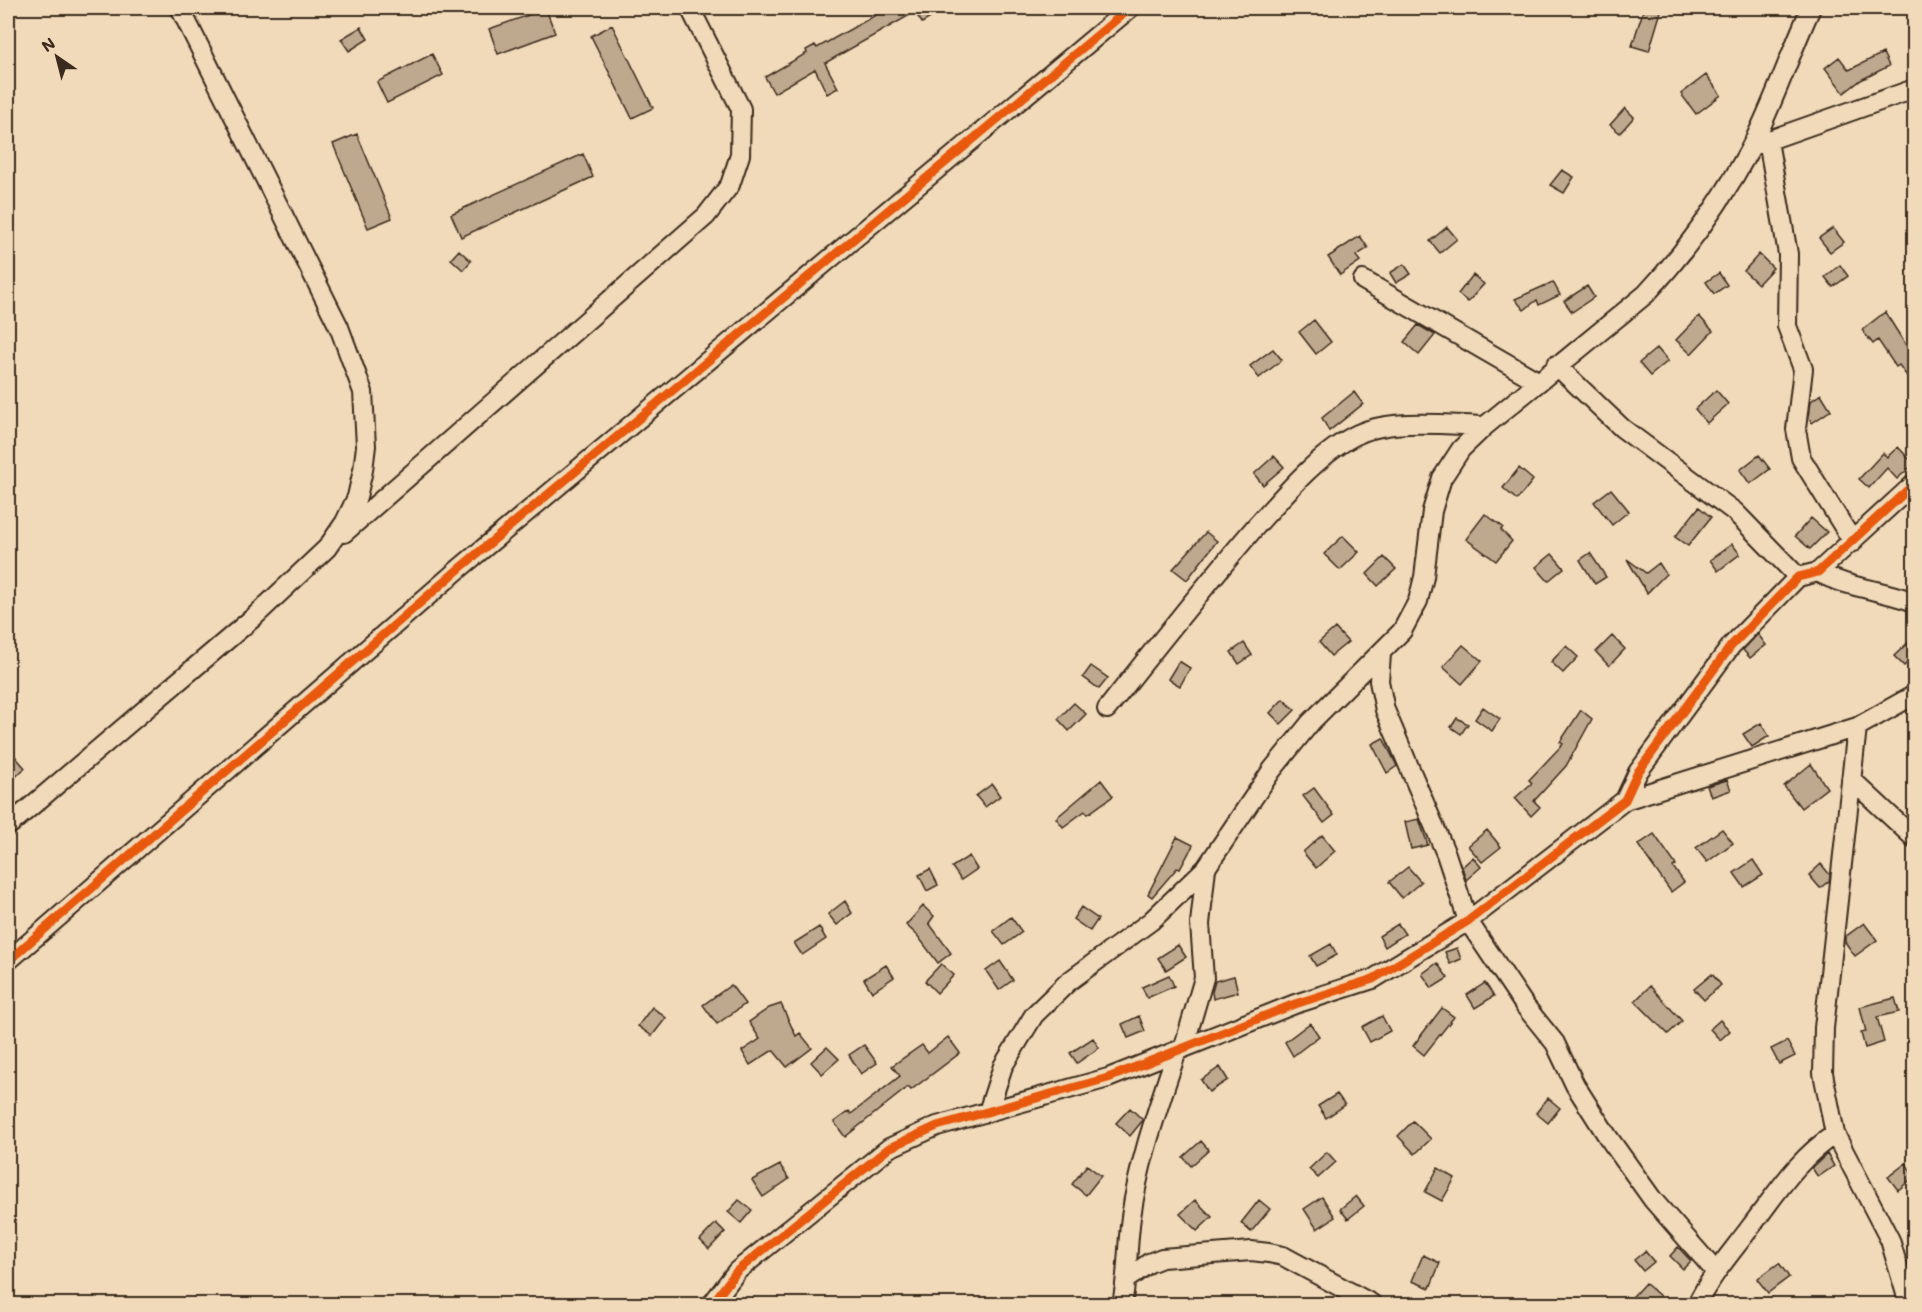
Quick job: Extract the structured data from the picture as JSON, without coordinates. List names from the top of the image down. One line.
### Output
{"north":"top left"}
